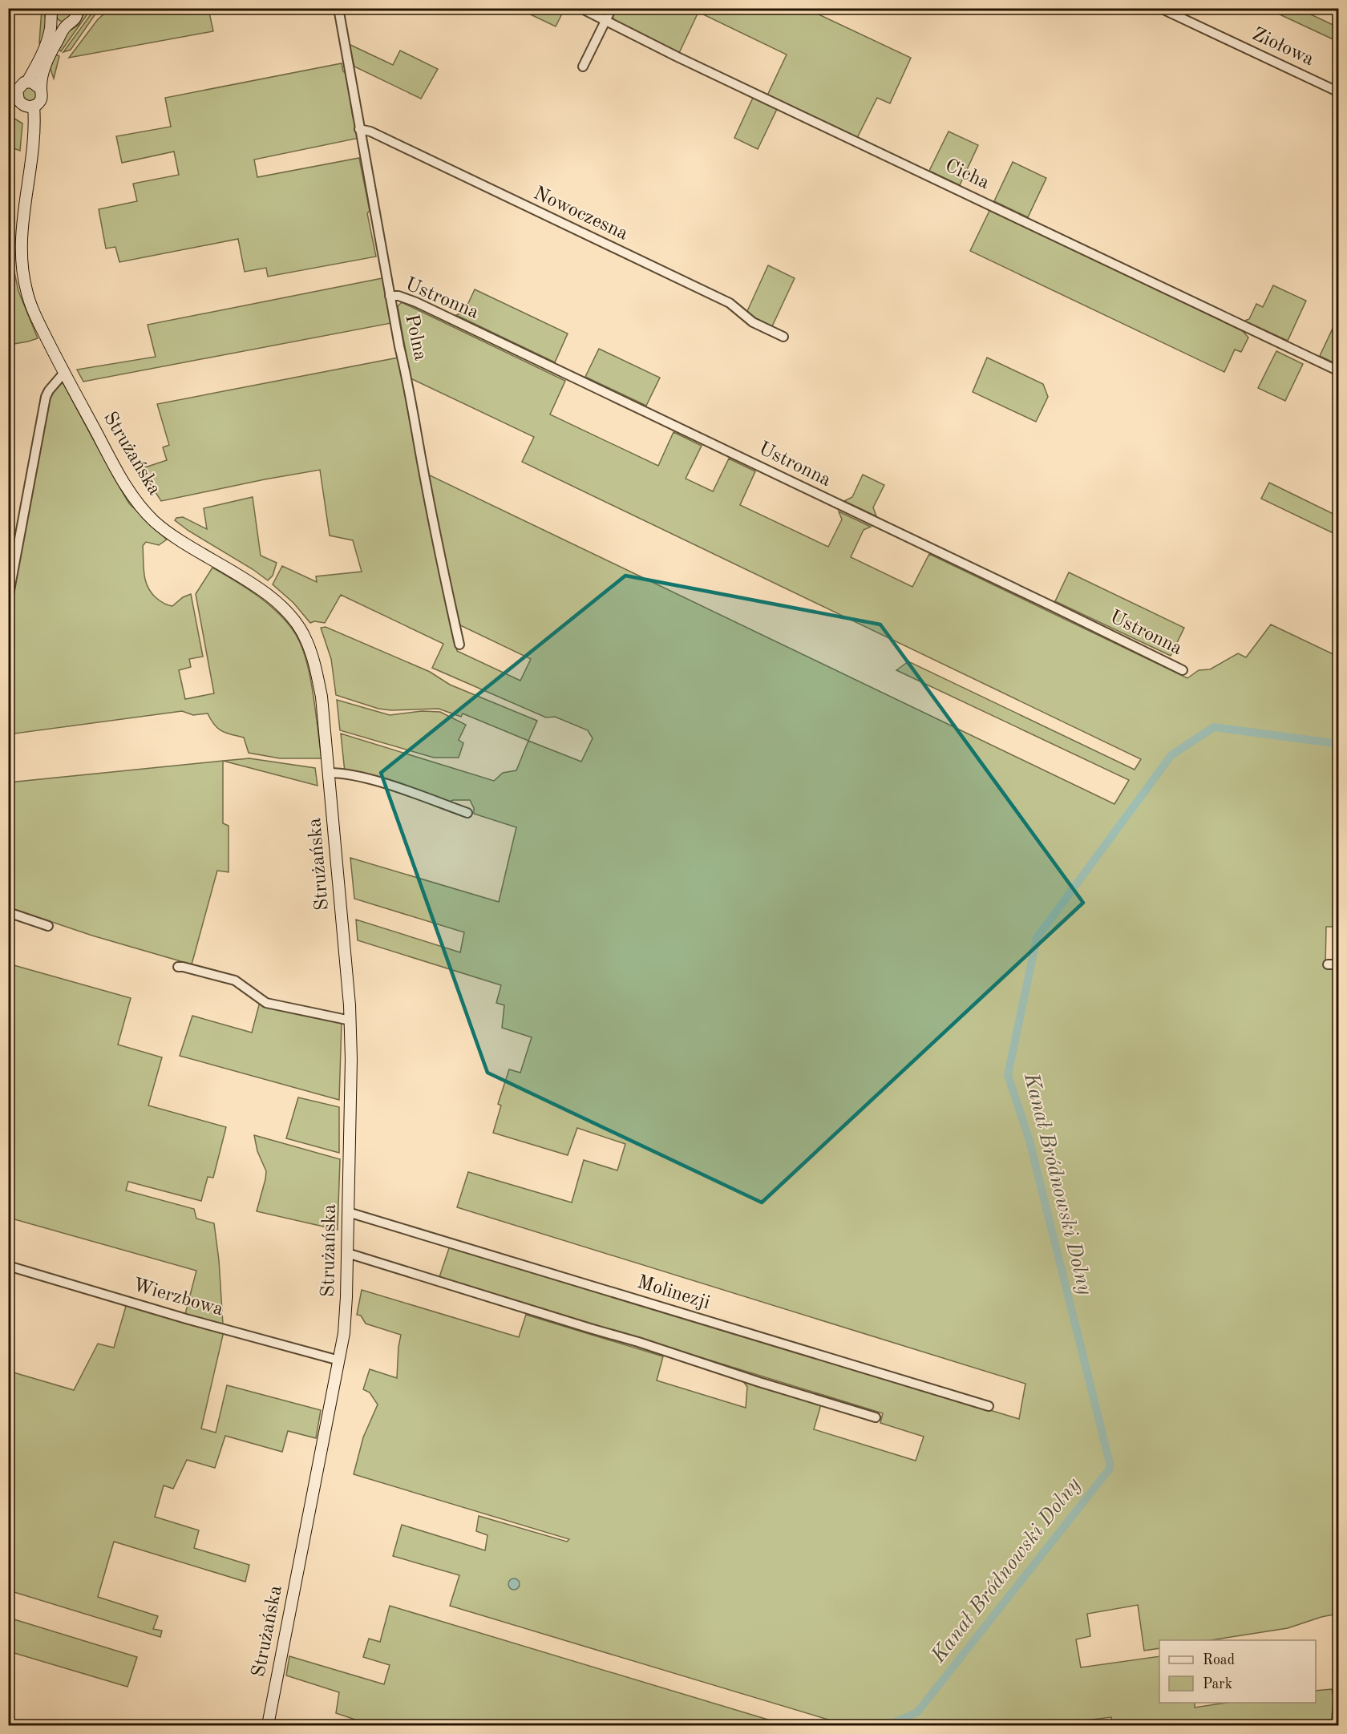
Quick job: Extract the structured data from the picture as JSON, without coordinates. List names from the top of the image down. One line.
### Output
{"streets":{"main road":["Strużańska"],"street":["Ziołowa","Cicha","Nowoczesna","Ustronna","Polna","Molinezji","Wierzbowa"]},"crossings":[["Nowoczesna","Polna"],["Ustronna","Polna"],["Strużańska","Molinezji"],["Strużańska","Wierzbowa"]],"water":["Kanał Bródnowski Dolny"],"legend":["Road","Park"]}
